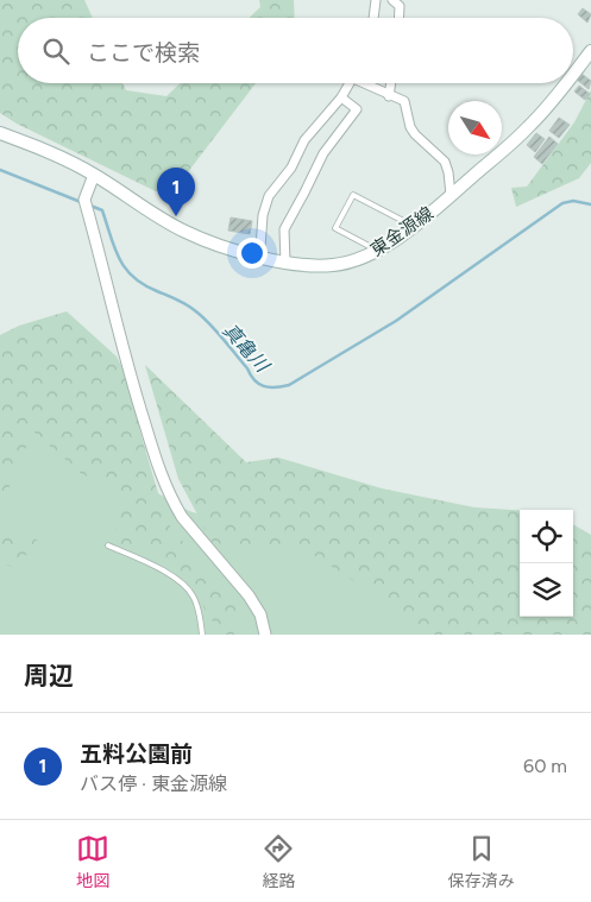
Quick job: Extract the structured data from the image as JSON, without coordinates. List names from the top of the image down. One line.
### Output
{"streets":{"main road":["東金源線"]},"water":["真亀川"],"north":"bottom right","page":{"search":"ここで検索","pins":"1","heading":"周辺","list":[{"mark":"1","name":"五料公園前","note":"バス停 · 東金源線","value":"60 m"}],"nav":["地図","経路","保存済み"]}}
